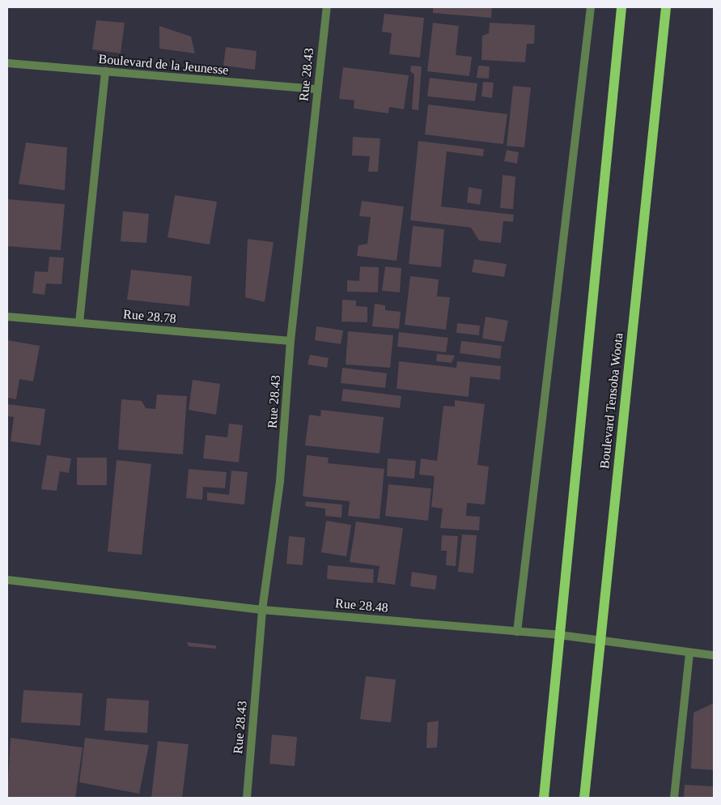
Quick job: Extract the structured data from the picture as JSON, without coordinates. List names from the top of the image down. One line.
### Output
{"streets":{"main road":["Boulevard Tensoba Woota"],"street":["Boulevard de la Jeunesse","Rue 28.43","Rue 28.78","Rue 28.48"]},"crossings":[["Boulevard de la Jeunesse","Rue 28.43"],["Rue 28.43","Rue 28.78"],["Rue 28.43","Rue 28.48"],["Boulevard Tensoba Woota","Rue 28.48"]]}
